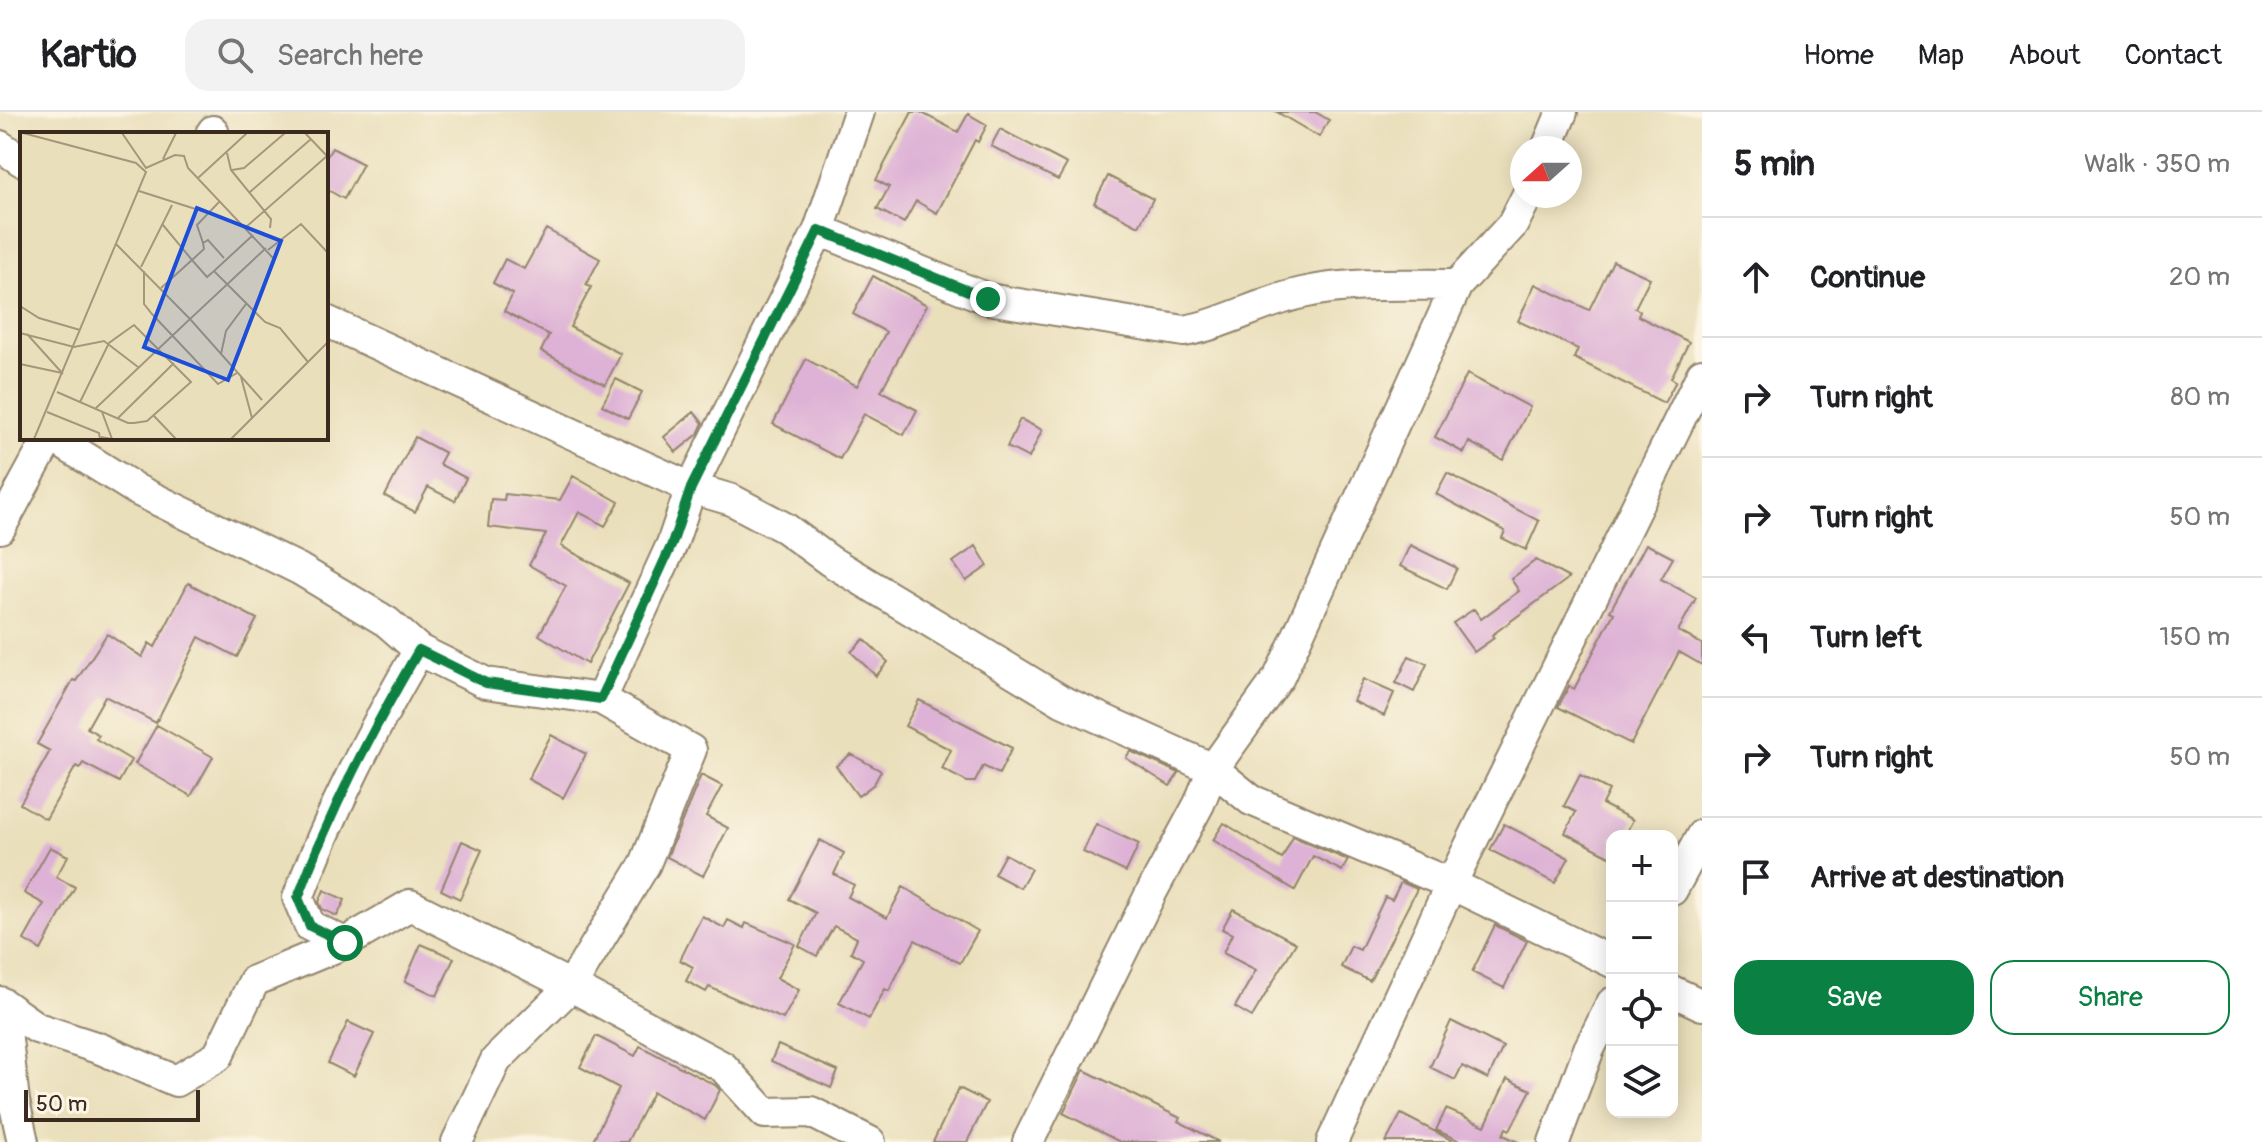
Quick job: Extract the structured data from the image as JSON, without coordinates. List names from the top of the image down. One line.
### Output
{"scale_bar":"50 m","north":"left","page":{"header":"Kartio","search":"Search here","nav":["Home","Map","About","Contact"],"heading":["5 min","Walk · 350 m"],"list":[["Continue","20 m"],["Turn right","80 m"],["Turn right","50 m"],["Turn left","150 m"],["Turn right","50 m"],"Arrive at destination"],"map_buttons":["+","−"],"buttons":["Save","Share"],"scale":"50 m"}}
